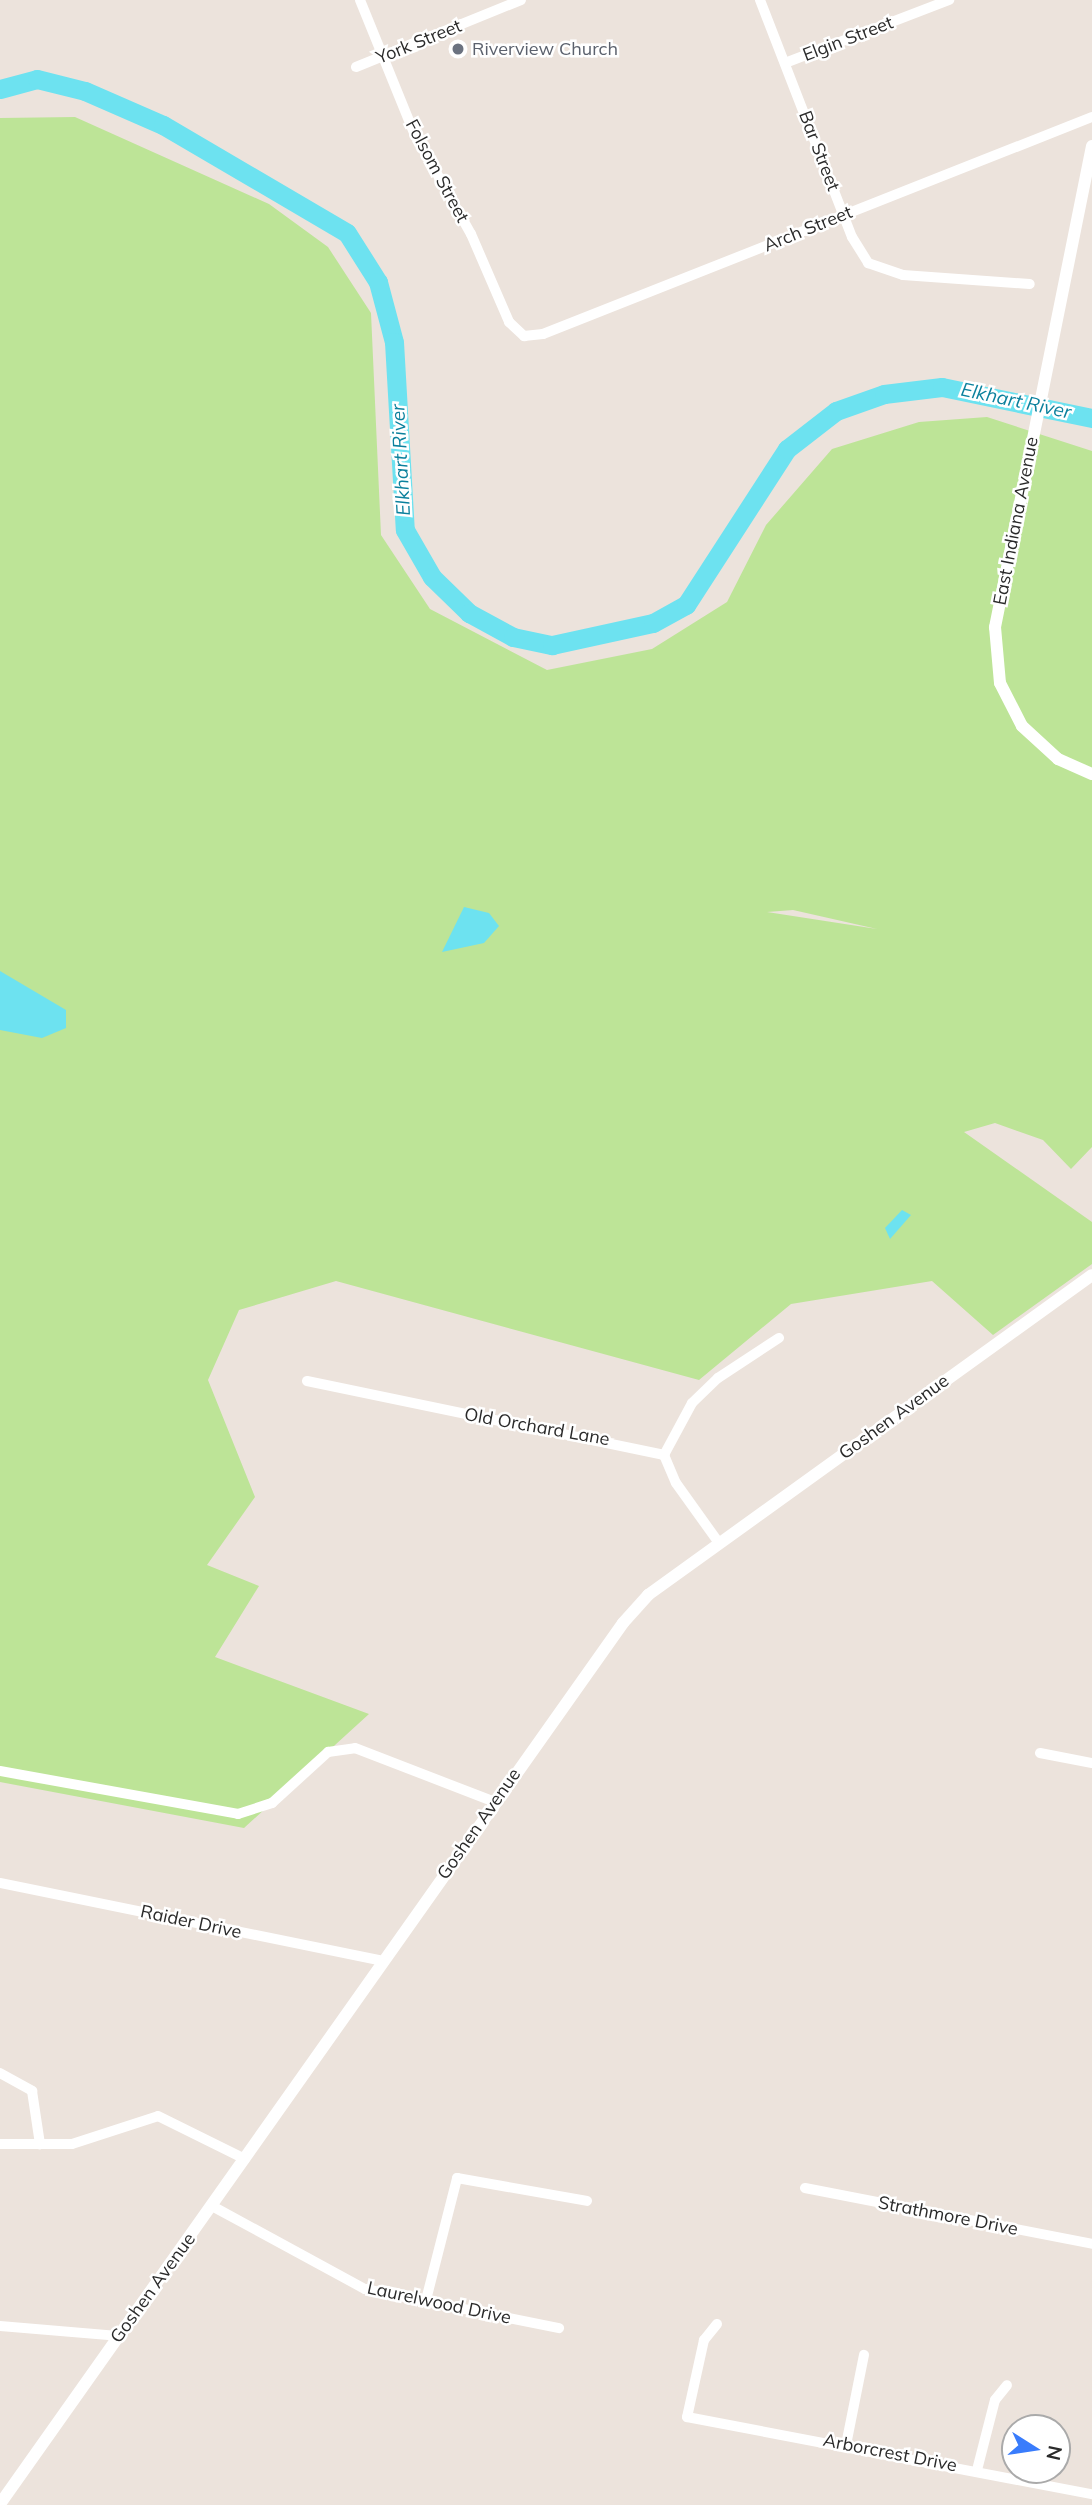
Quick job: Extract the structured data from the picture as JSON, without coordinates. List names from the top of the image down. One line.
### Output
{"streets":{"street":["Elgin Street","York Street","Bar Street","Folsom Street","Arch Street","East Indiana Avenue","Goshen Avenue","Old Orchard Lane","Raider Drive","Strathmore Drive","Laurelwood Drive","Arborcrest Drive"]},"crossings":[["Elgin Street","Bar Street"],["York Street","Folsom Street"],["Bar Street","Arch Street"],["Folsom Street","Arch Street"],["Goshen Avenue","Raider Drive"],["Goshen Avenue","Laurelwood Drive"]],"water":["Elkhart River"],"places":["Riverview Church"],"north":"right"}
